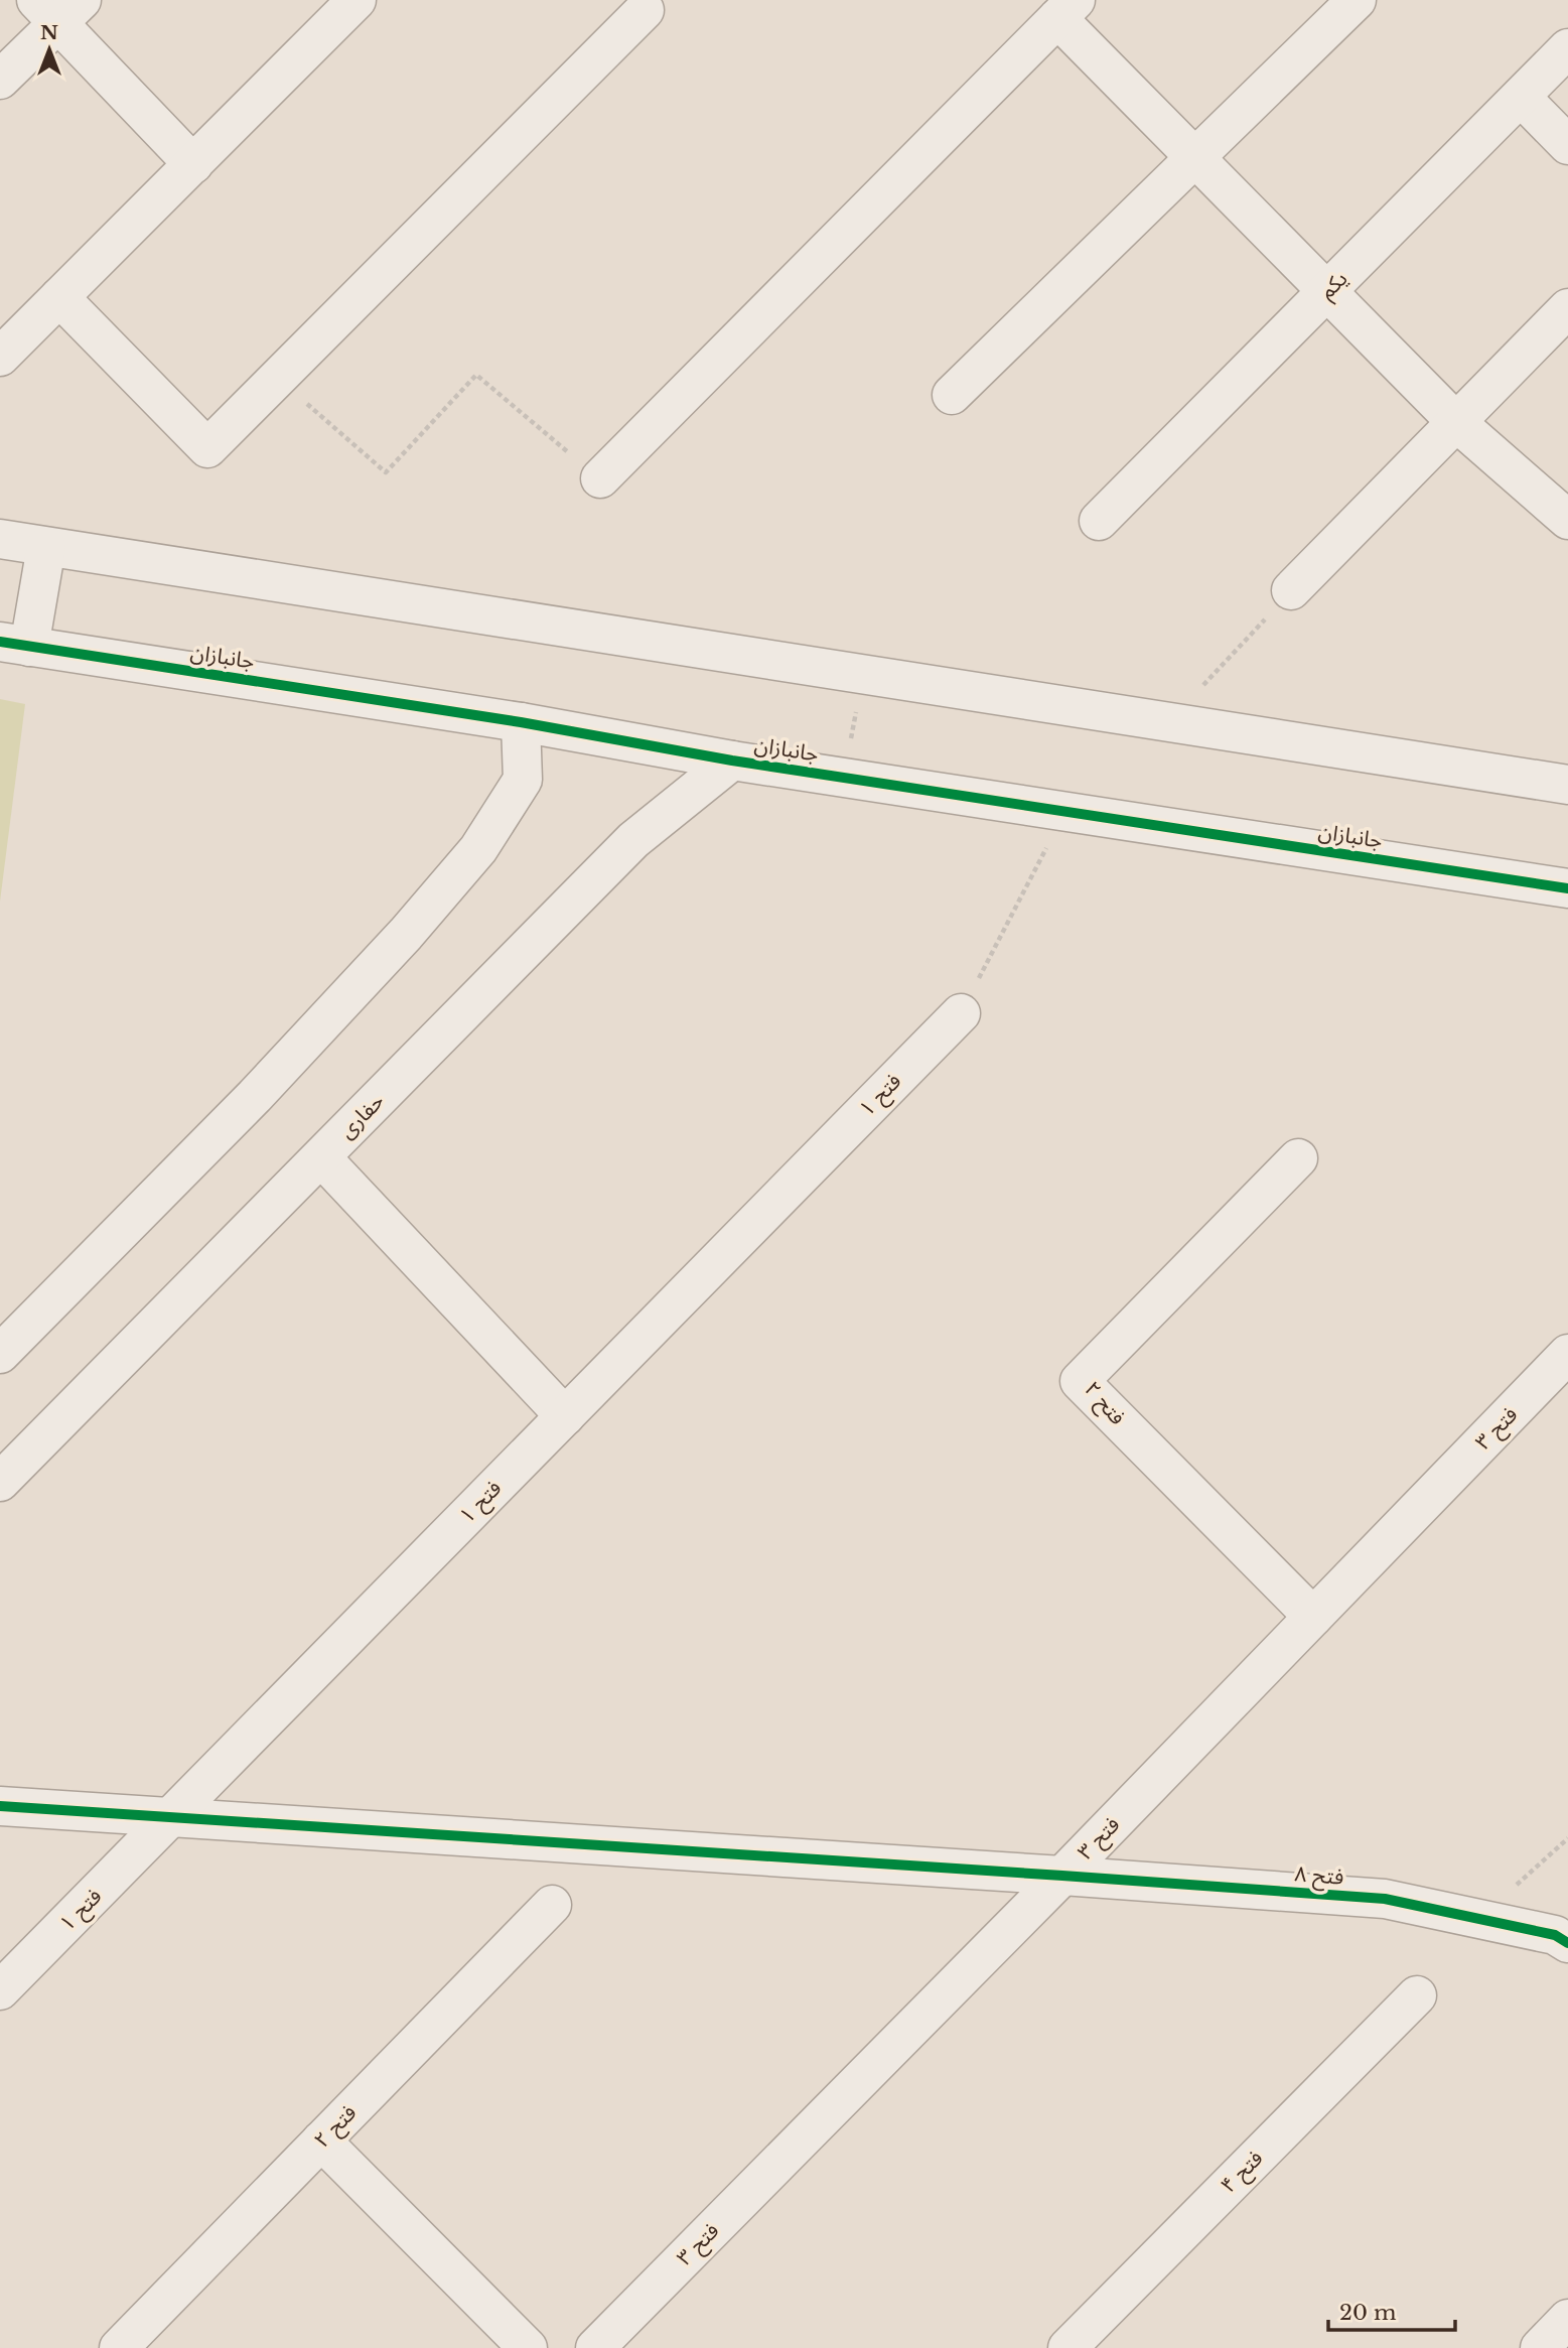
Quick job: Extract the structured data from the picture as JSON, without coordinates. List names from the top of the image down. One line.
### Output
{"streets":{"street":["یکم","جانبازان","فتح ۱","حفاری","فتح ۲","فتح ۳","فتح ۸","فتح ۴"]},"crossings":[["جانبازان","حفاری"],["فتح ۱","فتح ۸"],["فتح ۲","فتح ۳"],["فتح ۳","فتح ۸"]],"scale_bar":"20 m","north":"top"}
